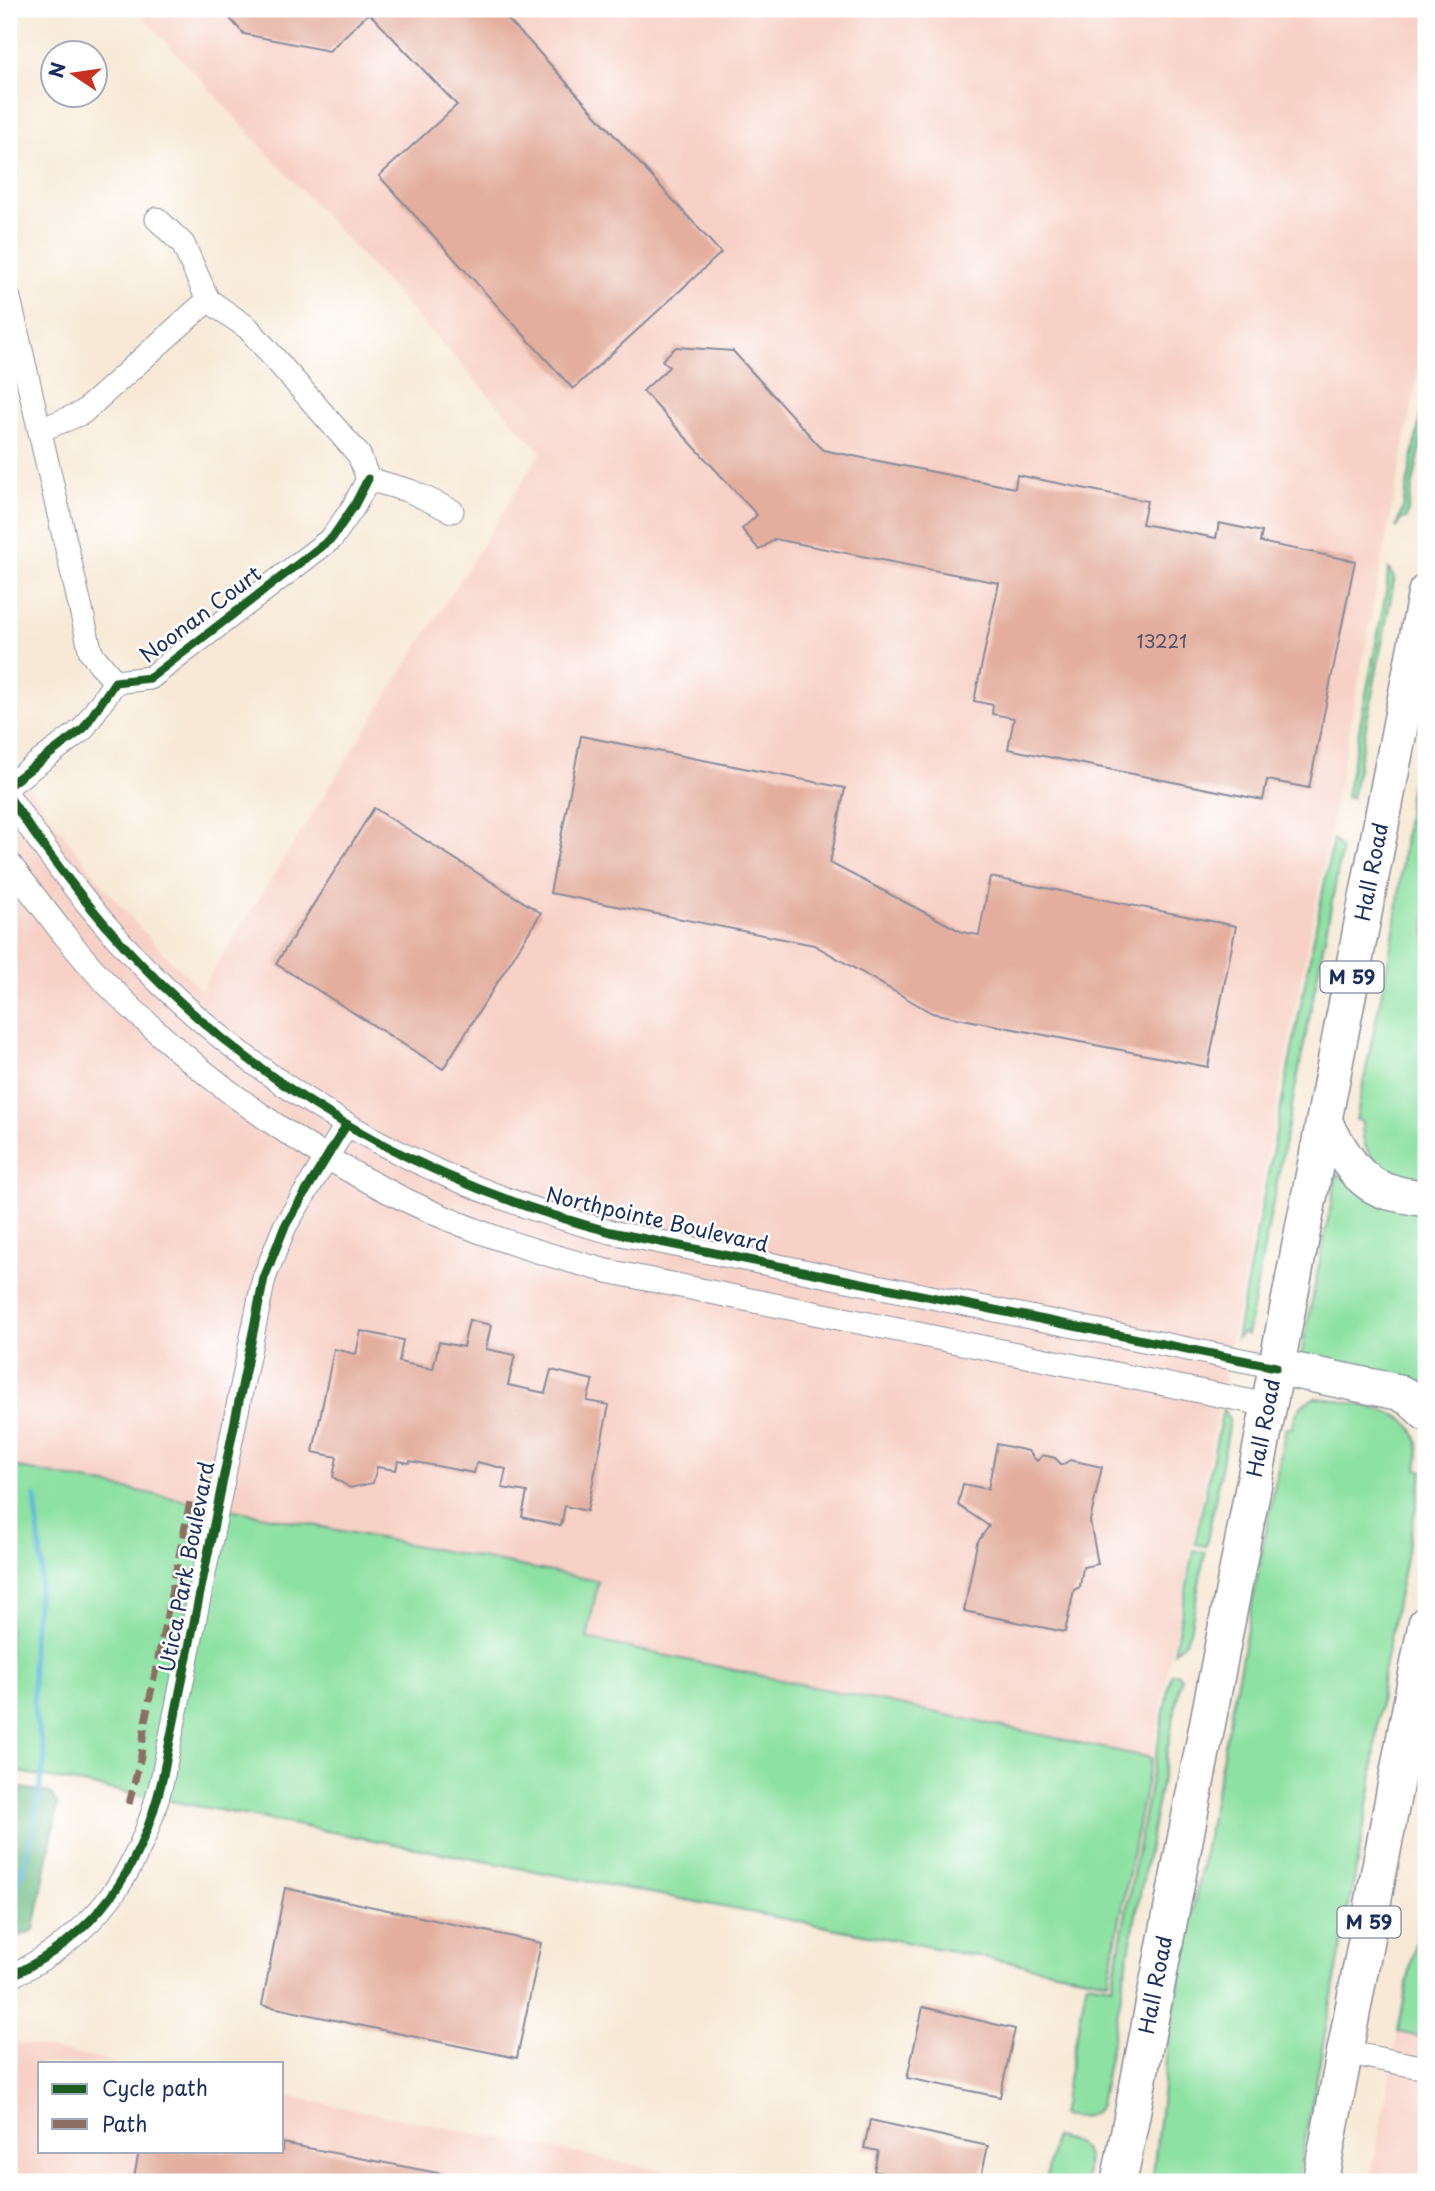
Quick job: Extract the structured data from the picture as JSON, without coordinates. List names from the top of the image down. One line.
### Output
{"streets":{"highway":["Hall Road","M 59"],"street":["Noonan Court","Northpointe Boulevard","Utica Park Boulevard"]},"crossings":[["Hall Road","Northpointe Boulevard"],["Northpointe Boulevard","Utica Park Boulevard"]],"house_numbers":["13221"],"legend":["Cycle path","Path"],"north":"left"}
